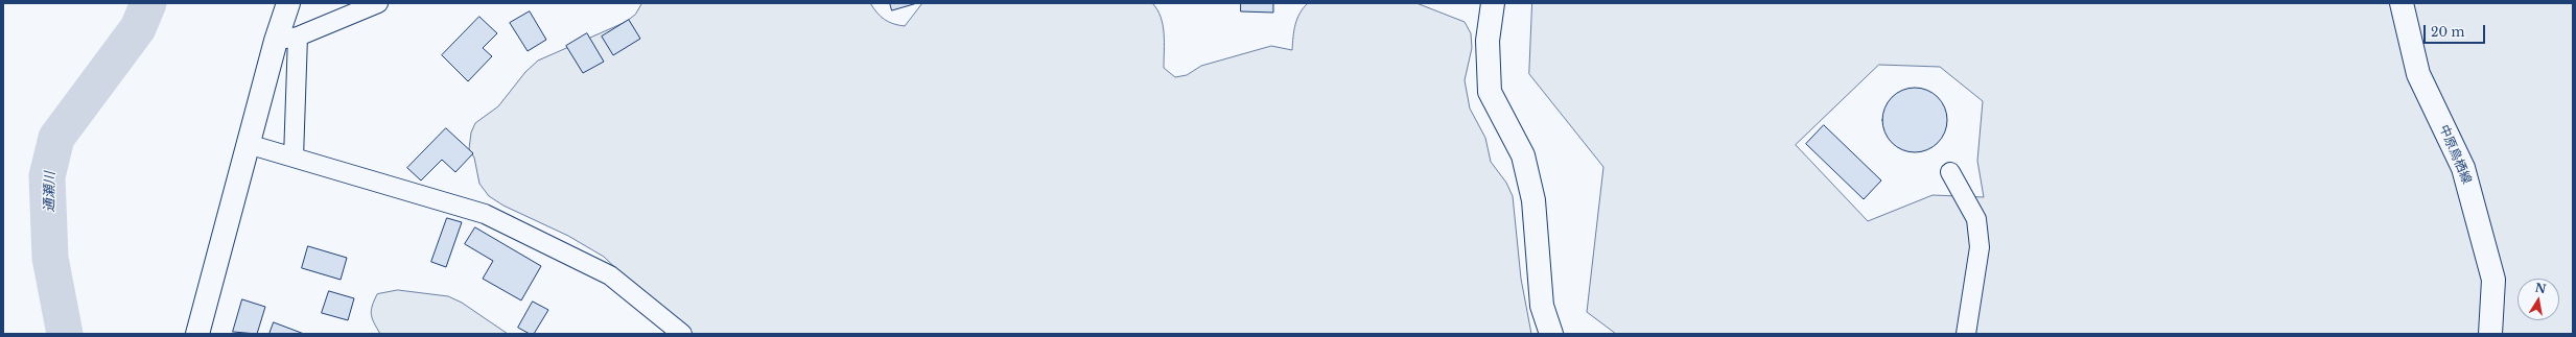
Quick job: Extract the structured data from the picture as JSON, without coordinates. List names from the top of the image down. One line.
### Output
{"streets":{"street":["中原鳥栖線"]},"water":["通瀬川"],"scale_bar":"20 m","north":"top"}
